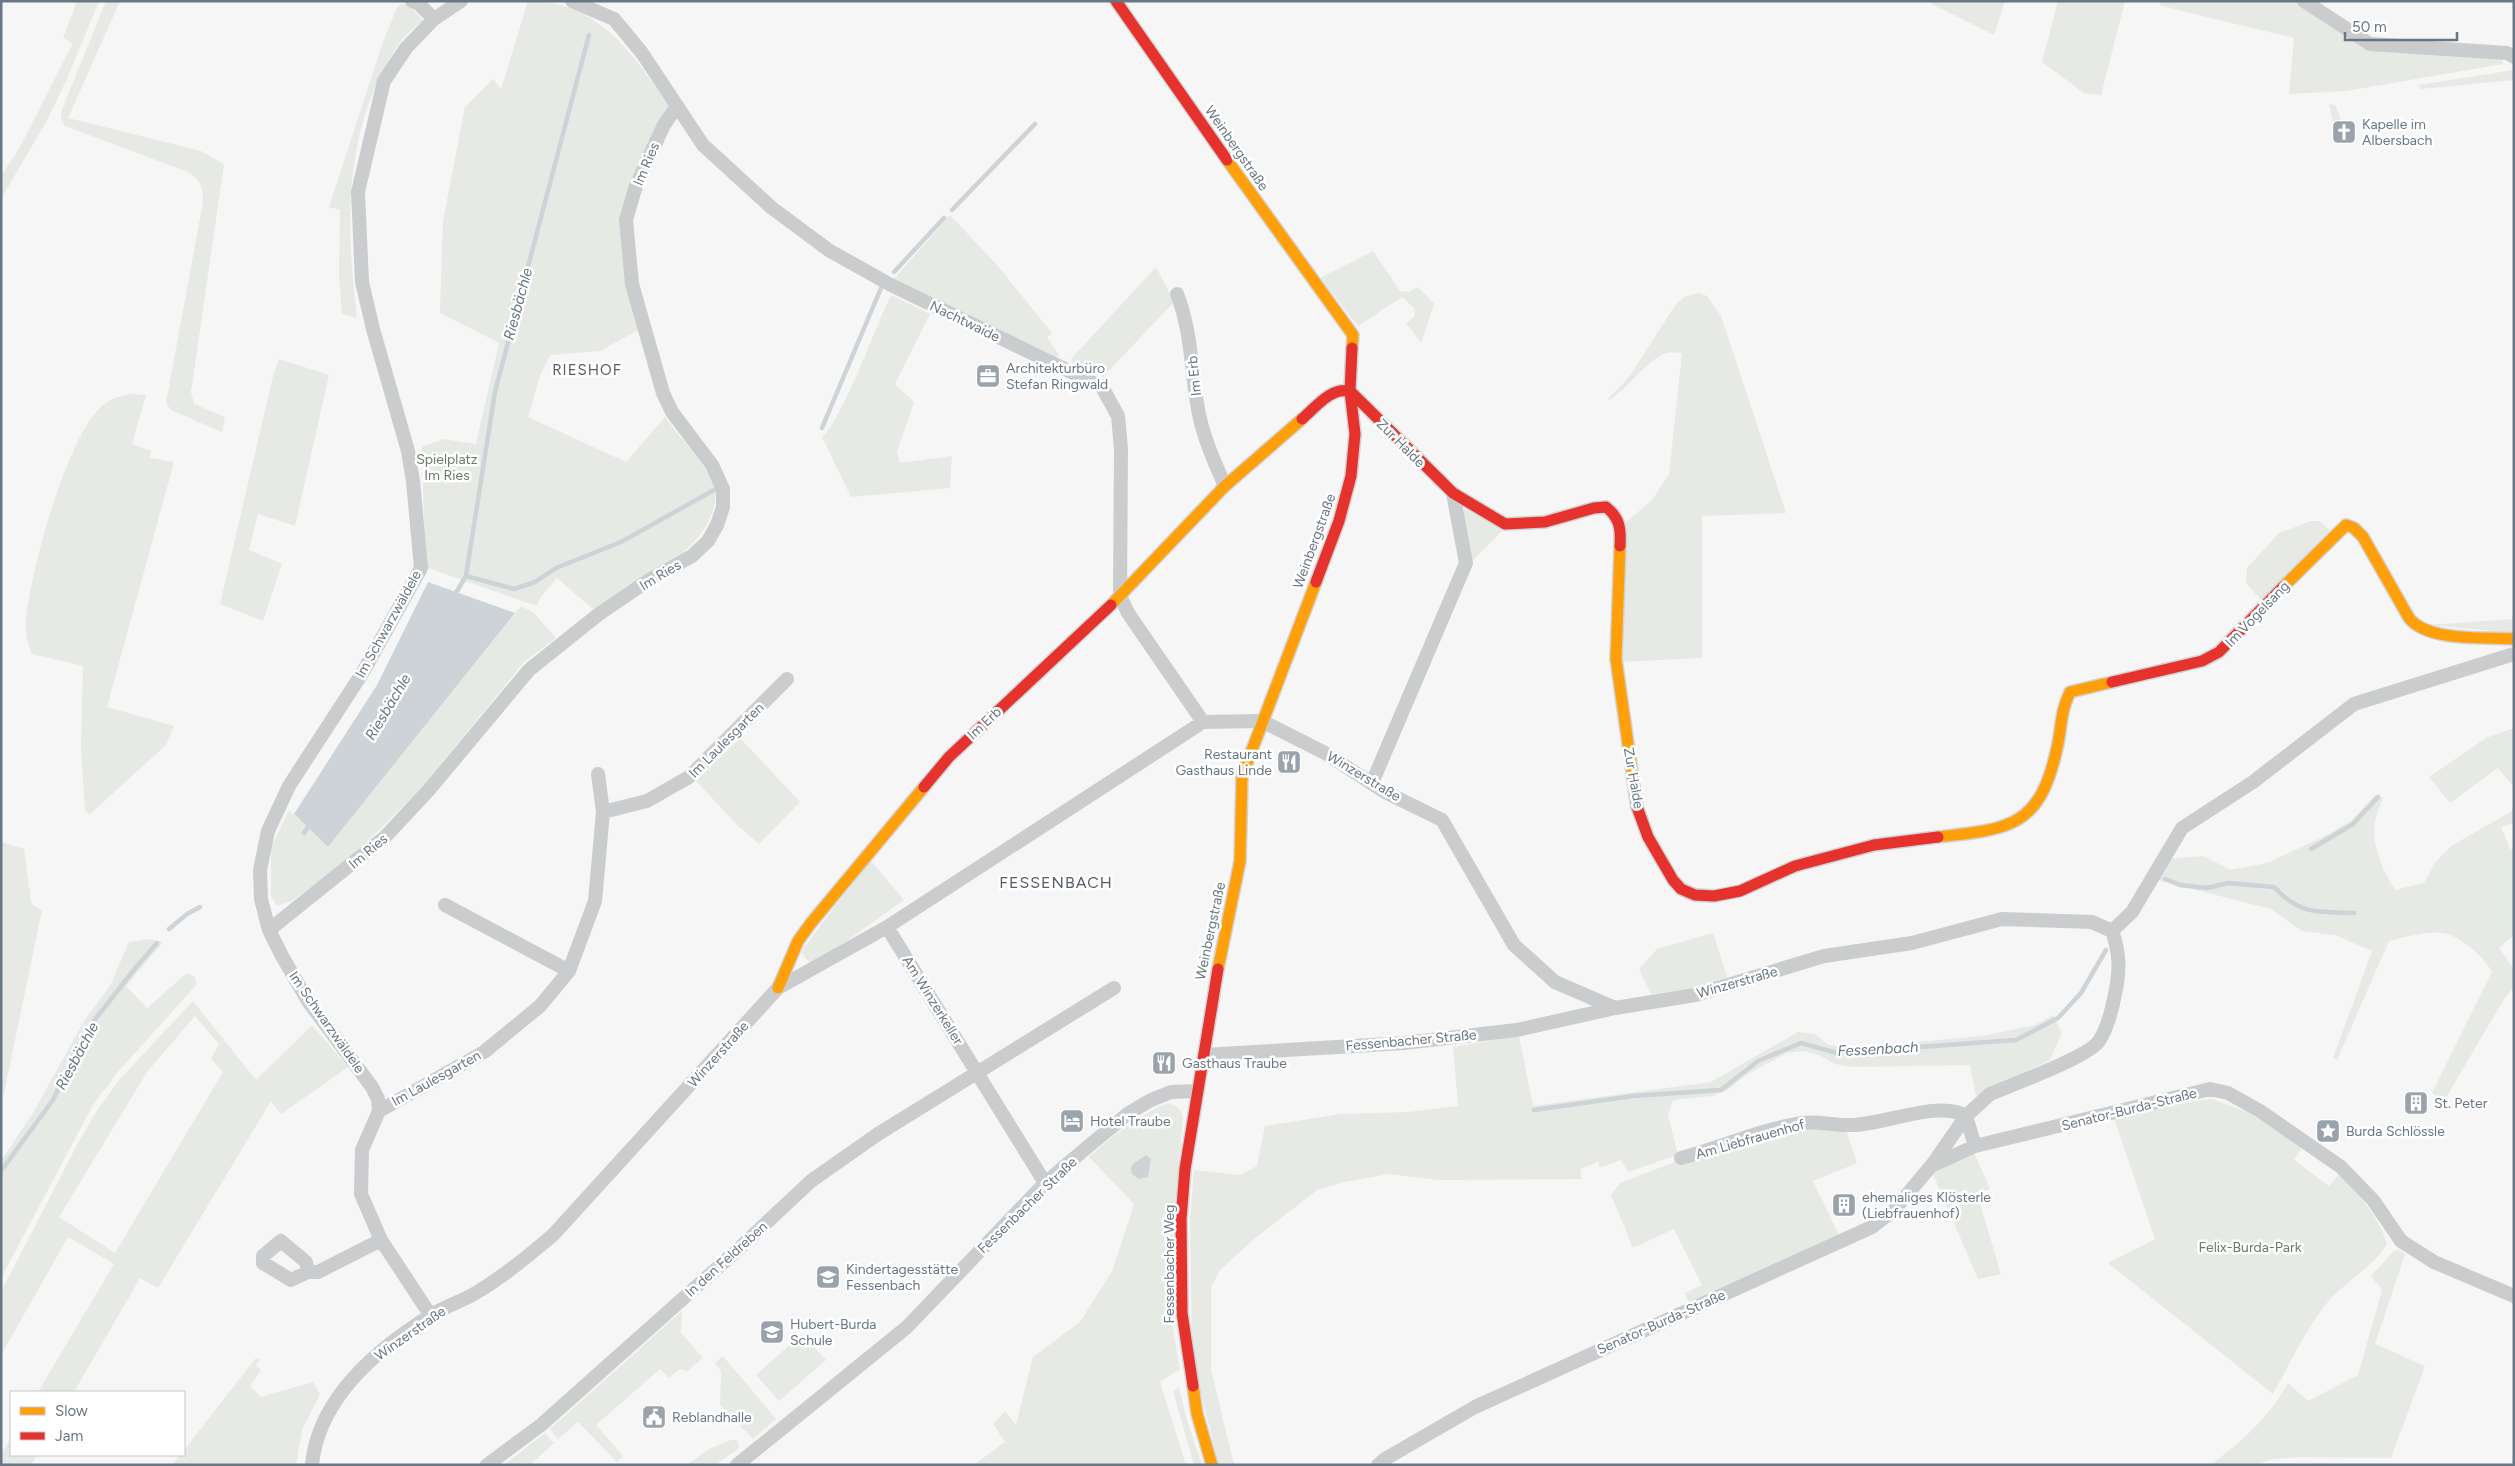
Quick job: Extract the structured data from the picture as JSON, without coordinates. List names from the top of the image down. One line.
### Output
{"streets":{"street":["Weinbergstraße","Im Ries","Nachtwaide","Im Erb","Zur Halde","Im Vogelsang","Im Schwarzwäldele","Im Laulesgarten","Winzerstraße","Am Winzerkeller","Fessenbacher Straße","Senator-Burda-Straße","Am Liebfrauenhof","In den Feldreben","Fessenbacher Weg"]},"crossings":[["Weinbergstraße","Im Erb"],["Weinbergstraße","Zur Halde"],["Weinbergstraße","Winzerstraße"],["Weinbergstraße","Fessenbacher Straße"],["Weinbergstraße","Fessenbacher Weg"],["Im Ries","Nachtwaide"],["Im Ries","Im Schwarzwäldele"],["Nachtwaide","Im Erb"],["Im Erb","Zur Halde"],["Im Erb","Winzerstraße"],["Zur Halde","Im Vogelsang"],["Im Schwarzwäldele","Im Laulesgarten"],["Im Laulesgarten","Winzerstraße"],["Winzerstraße","Am Winzerkeller"],["Winzerstraße","Fessenbacher Straße"],["Am Winzerkeller","Fessenbacher Straße"],["Am Winzerkeller","In den Feldreben"],["Fessenbacher Straße","Fessenbacher Weg"],["Senator-Burda-Straße","Am Liebfrauenhof"]],"districts":["RIESHOF","FESSENBACH"],"water":["Riesbächle","Fessenbach"],"parks":["Spielplatz Im Ries","Felix-Burda-Park"],"places":{"church":["Kapelle im Albersbach"],"office":["Architekturbüro Stefan Ringwald"],"restaurant":["Restaurant Gasthaus Linde","Gasthaus Traube"],"building":["St. Peter","ehemaliges Klösterle (Liebfrauenhof)"],"hotel":["Hotel Traube"],"place":["Burda Schlössle"],"school or university":["Kindertagesstätte Fessenbach","Hubert-Burda Schule"],"public building":["Reblandhalle"]},"legend":["Slow","Jam"],"scale_bar":"50 m"}
